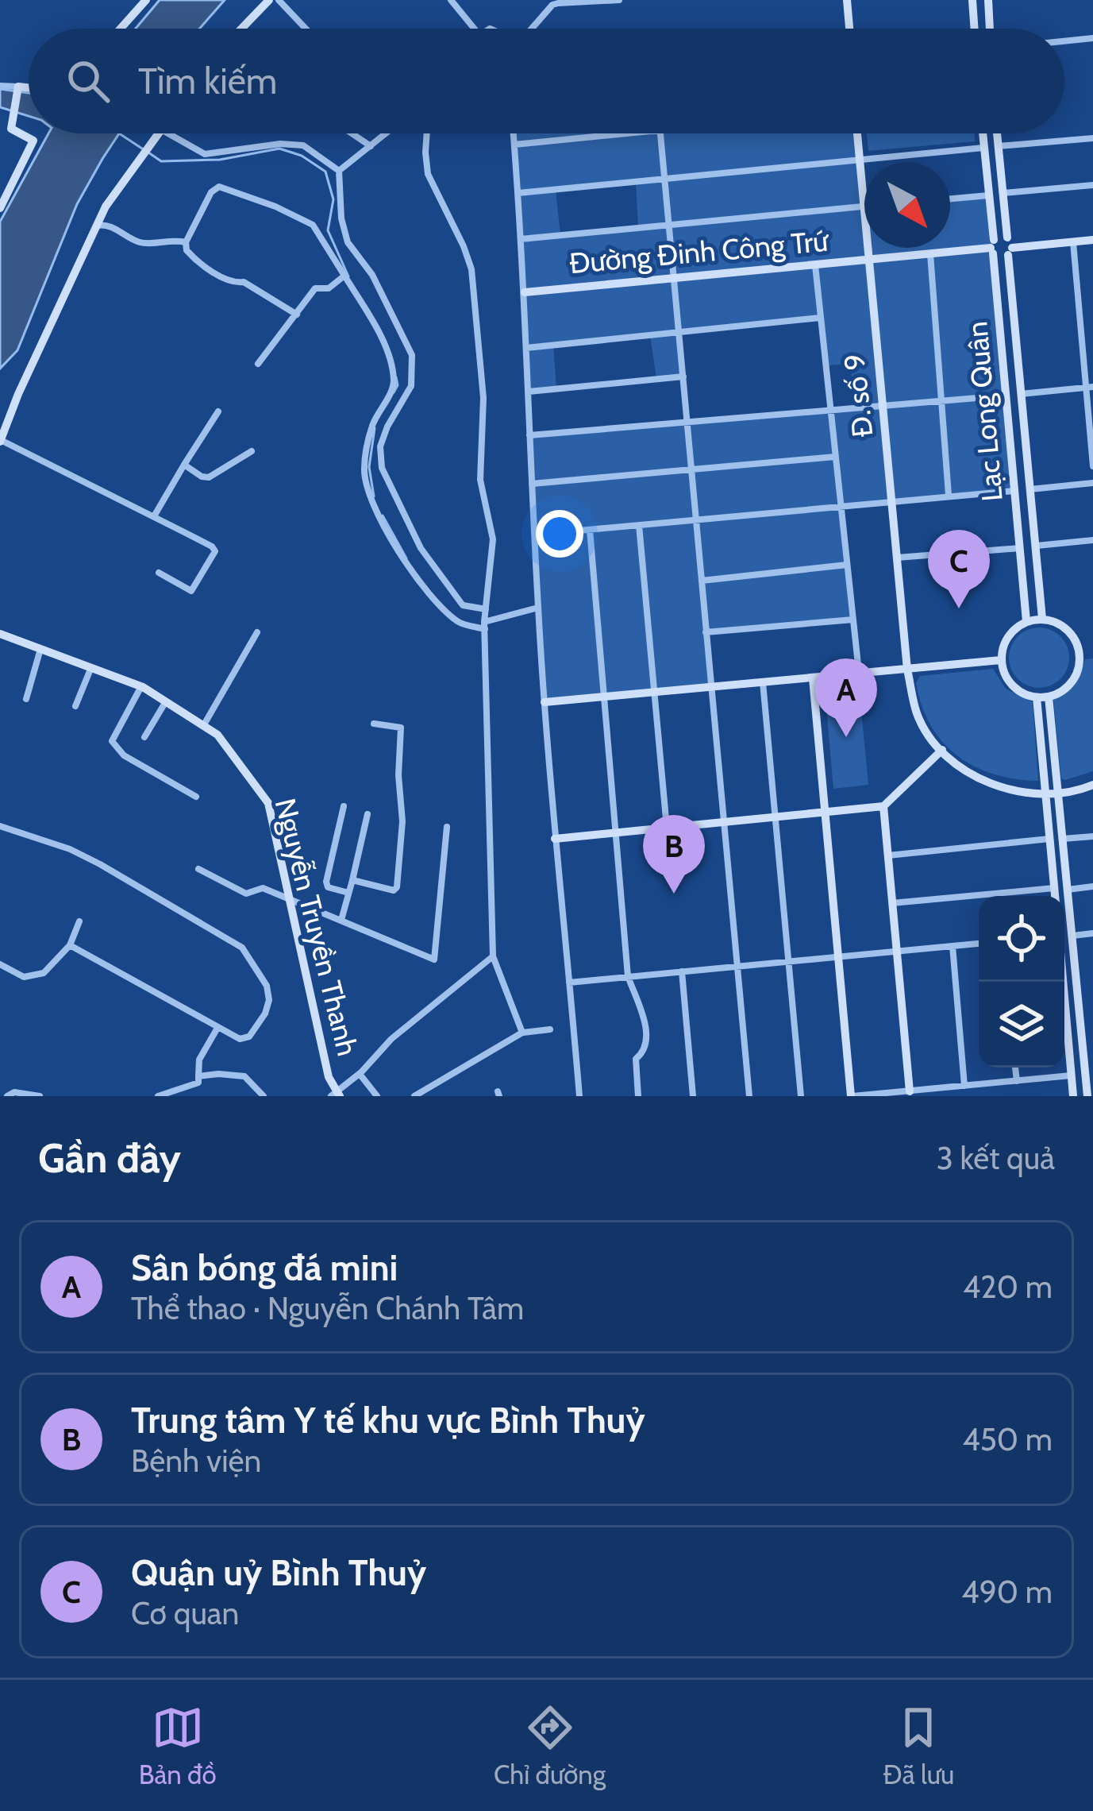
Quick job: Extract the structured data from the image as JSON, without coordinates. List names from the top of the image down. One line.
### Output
{"streets":{"street":["Đường Đinh Công Trứ","Đ. số 9","Lạc Long Quân","Nguyễn Truyền Thanh"]},"crossings":[["Đường Đinh Công Trứ","Đ. số 9"],["Đường Đinh Công Trứ","Lạc Long Quân"]],"north":"bottom right","page":{"search":"Tìm kiếm","pins":["C","A","B"],"heading":["Gần đây","3 kết quả"],"list":[{"mark":"A","name":"Sân bóng đá mini","note":"Thể thao · Nguyễn Chánh Tâm","value":"420 m"},{"mark":"B","name":"Trung tâm Y tế khu vực Bình Thuỷ","note":"Bệnh viện","value":"450 m"},{"mark":"C","name":"Quận uỷ Bình Thuỷ","note":"Cơ quan","value":"490 m"}],"nav":["Bản đồ","Chỉ đường","Đã lưu"]}}
